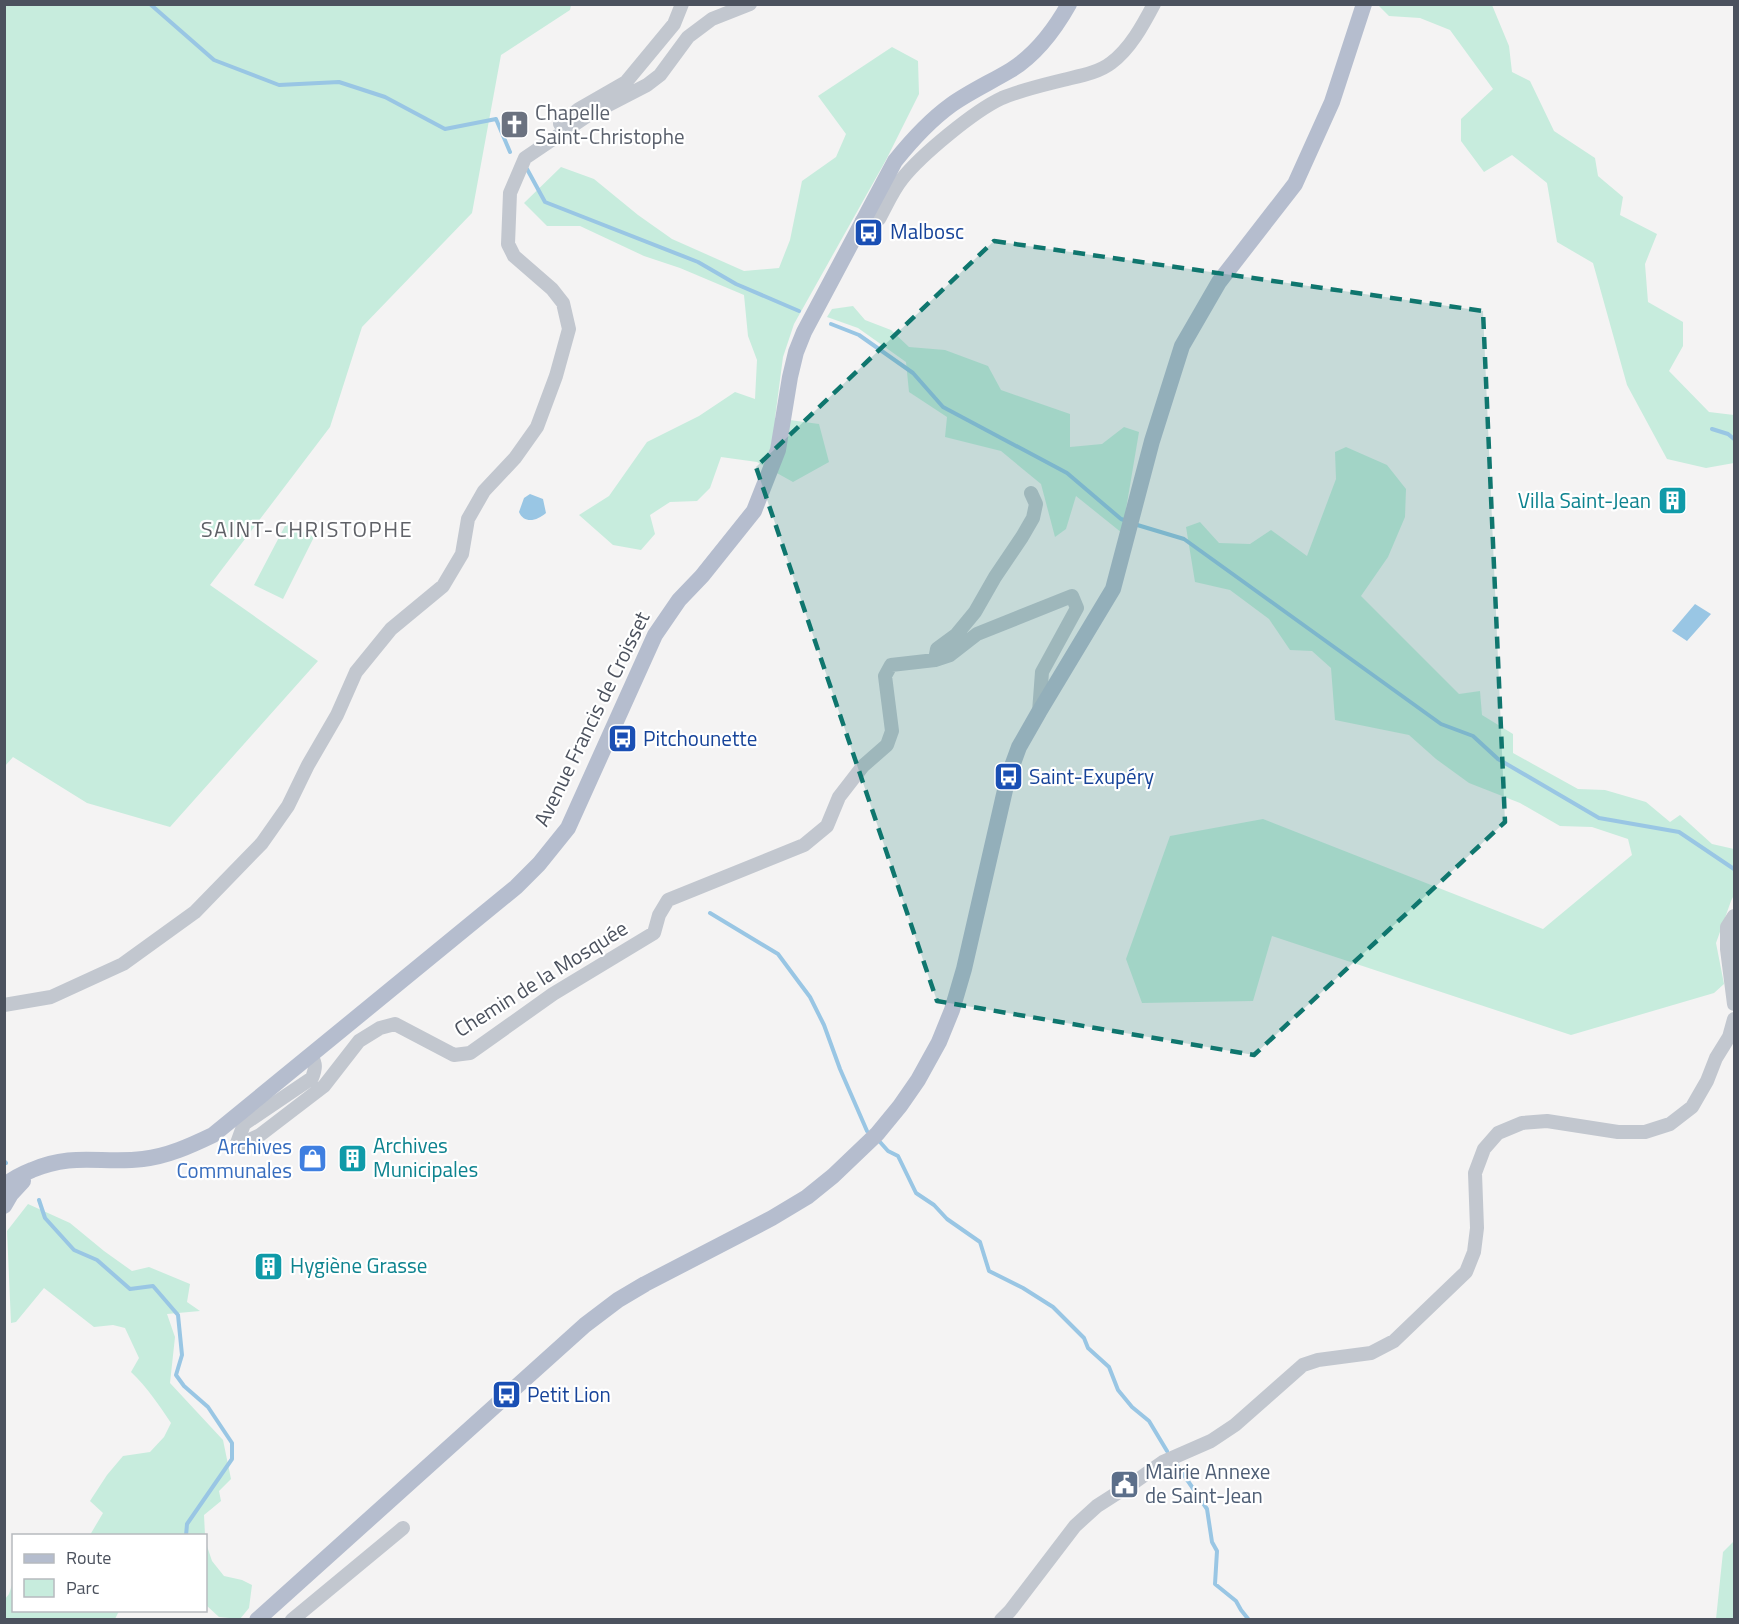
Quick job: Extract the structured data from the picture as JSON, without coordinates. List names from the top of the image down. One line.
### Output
{"streets":{"main road":["Avenue Francis de Croisset"],"street":["Chemin de la Mosquée"]},"crossings":[["Avenue Francis de Croisset","Chemin de la Mosquée"]],"districts":["SAINT-CHRISTOPHE"],"places":{"church":["Chapelle Saint-Christophe"],"bus stop":["Malbosc","Pitchounette","Saint-Exupéry","Petit Lion"],"building":["Villa Saint-Jean","Archives Municipales","Hygiène Grasse"],"shop":["Archives Communales"],"public building":["Mairie Annexe de Saint-Jean"]},"legend":["Route","Parc"]}
